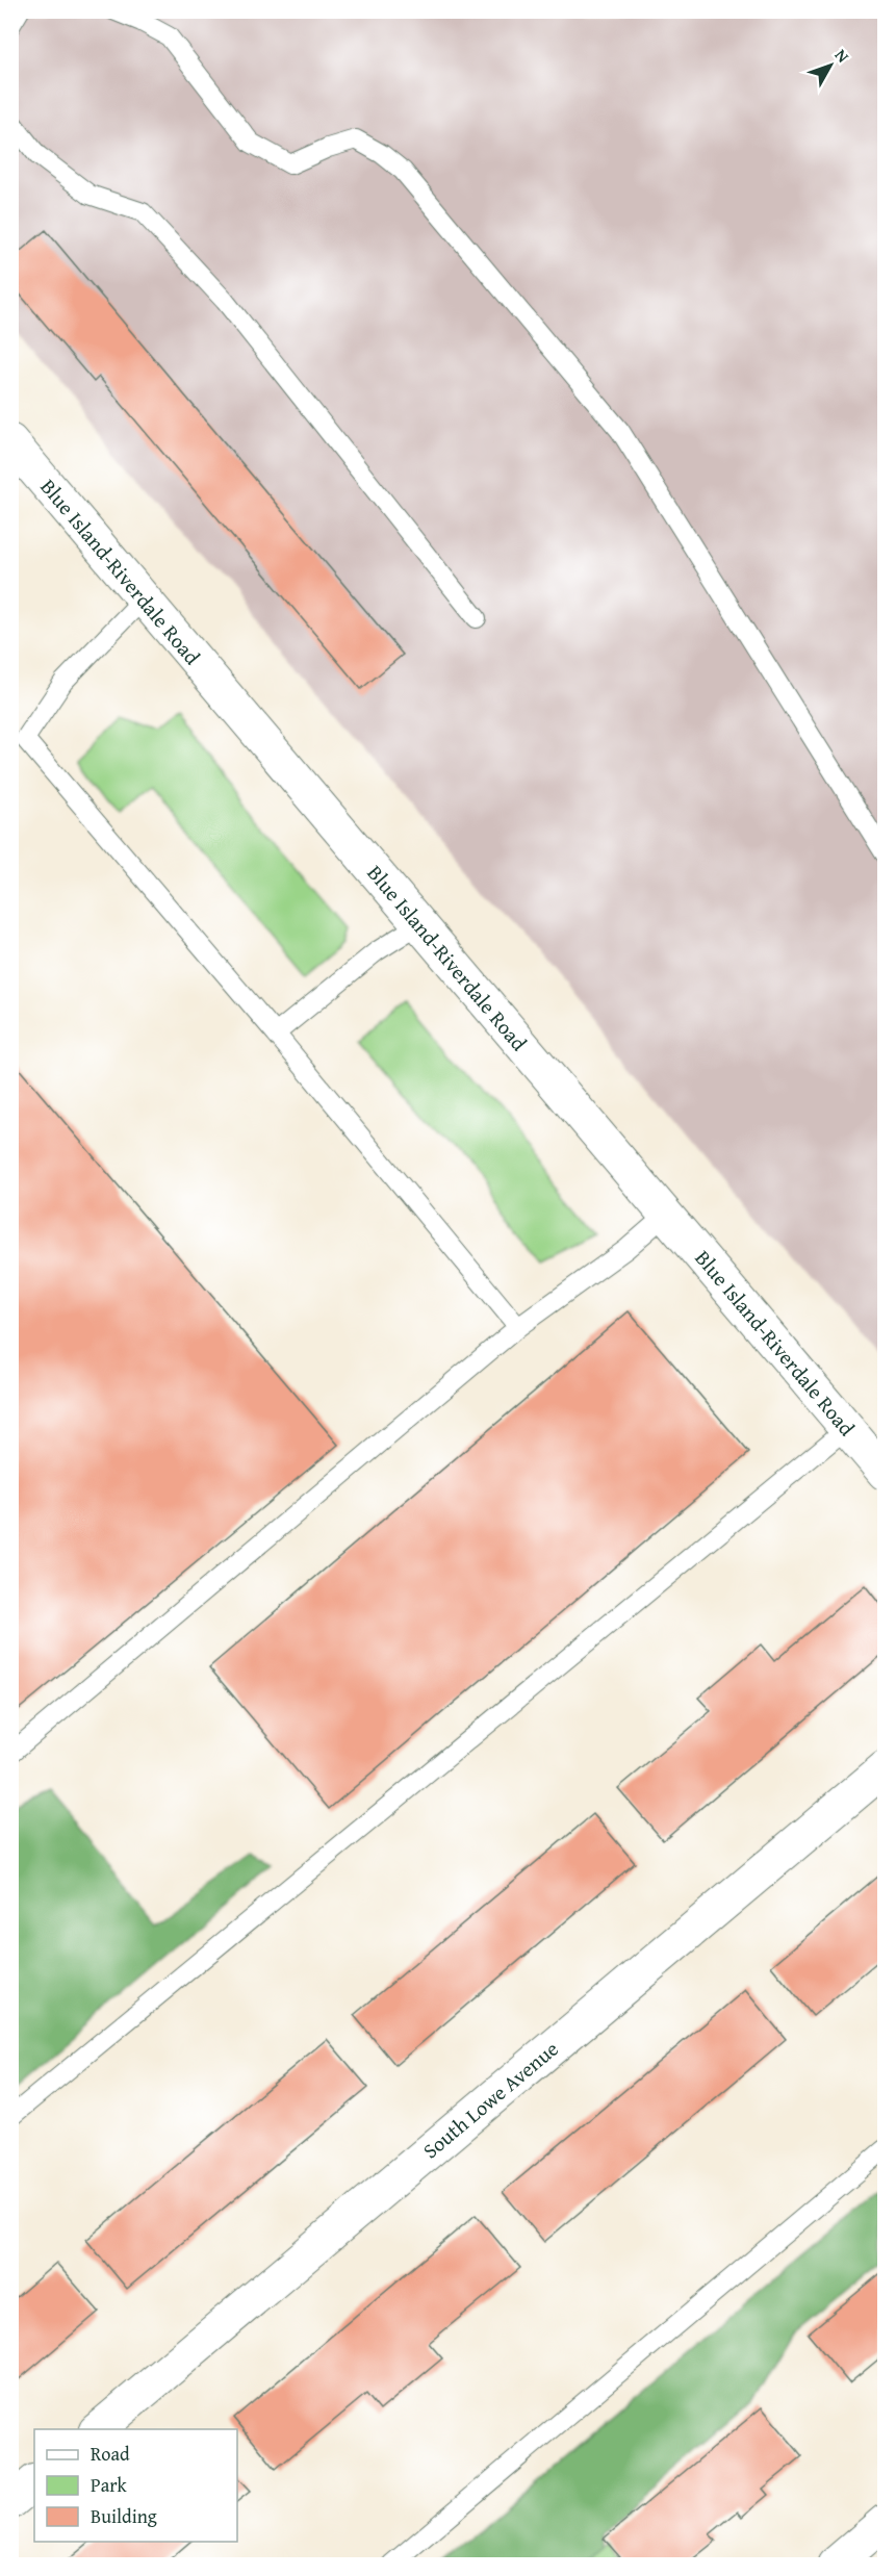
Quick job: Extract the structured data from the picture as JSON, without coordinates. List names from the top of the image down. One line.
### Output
{"streets":{"street":["Blue Island-Riverdale Road","South Lowe Avenue"]},"legend":["Road","Park","Building"],"north":"top right"}
